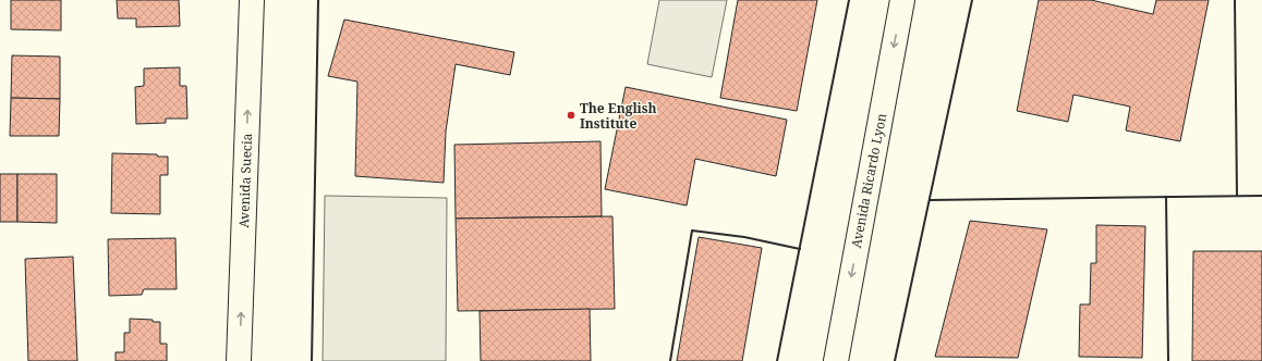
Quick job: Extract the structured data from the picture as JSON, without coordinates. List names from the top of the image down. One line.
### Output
{"streets":{"street":["Avenida Suecia","Avenida Ricardo Lyon"]},"one_way":["Avenida Suecia","Avenida Ricardo Lyon"],"places":["The English Institute"]}
